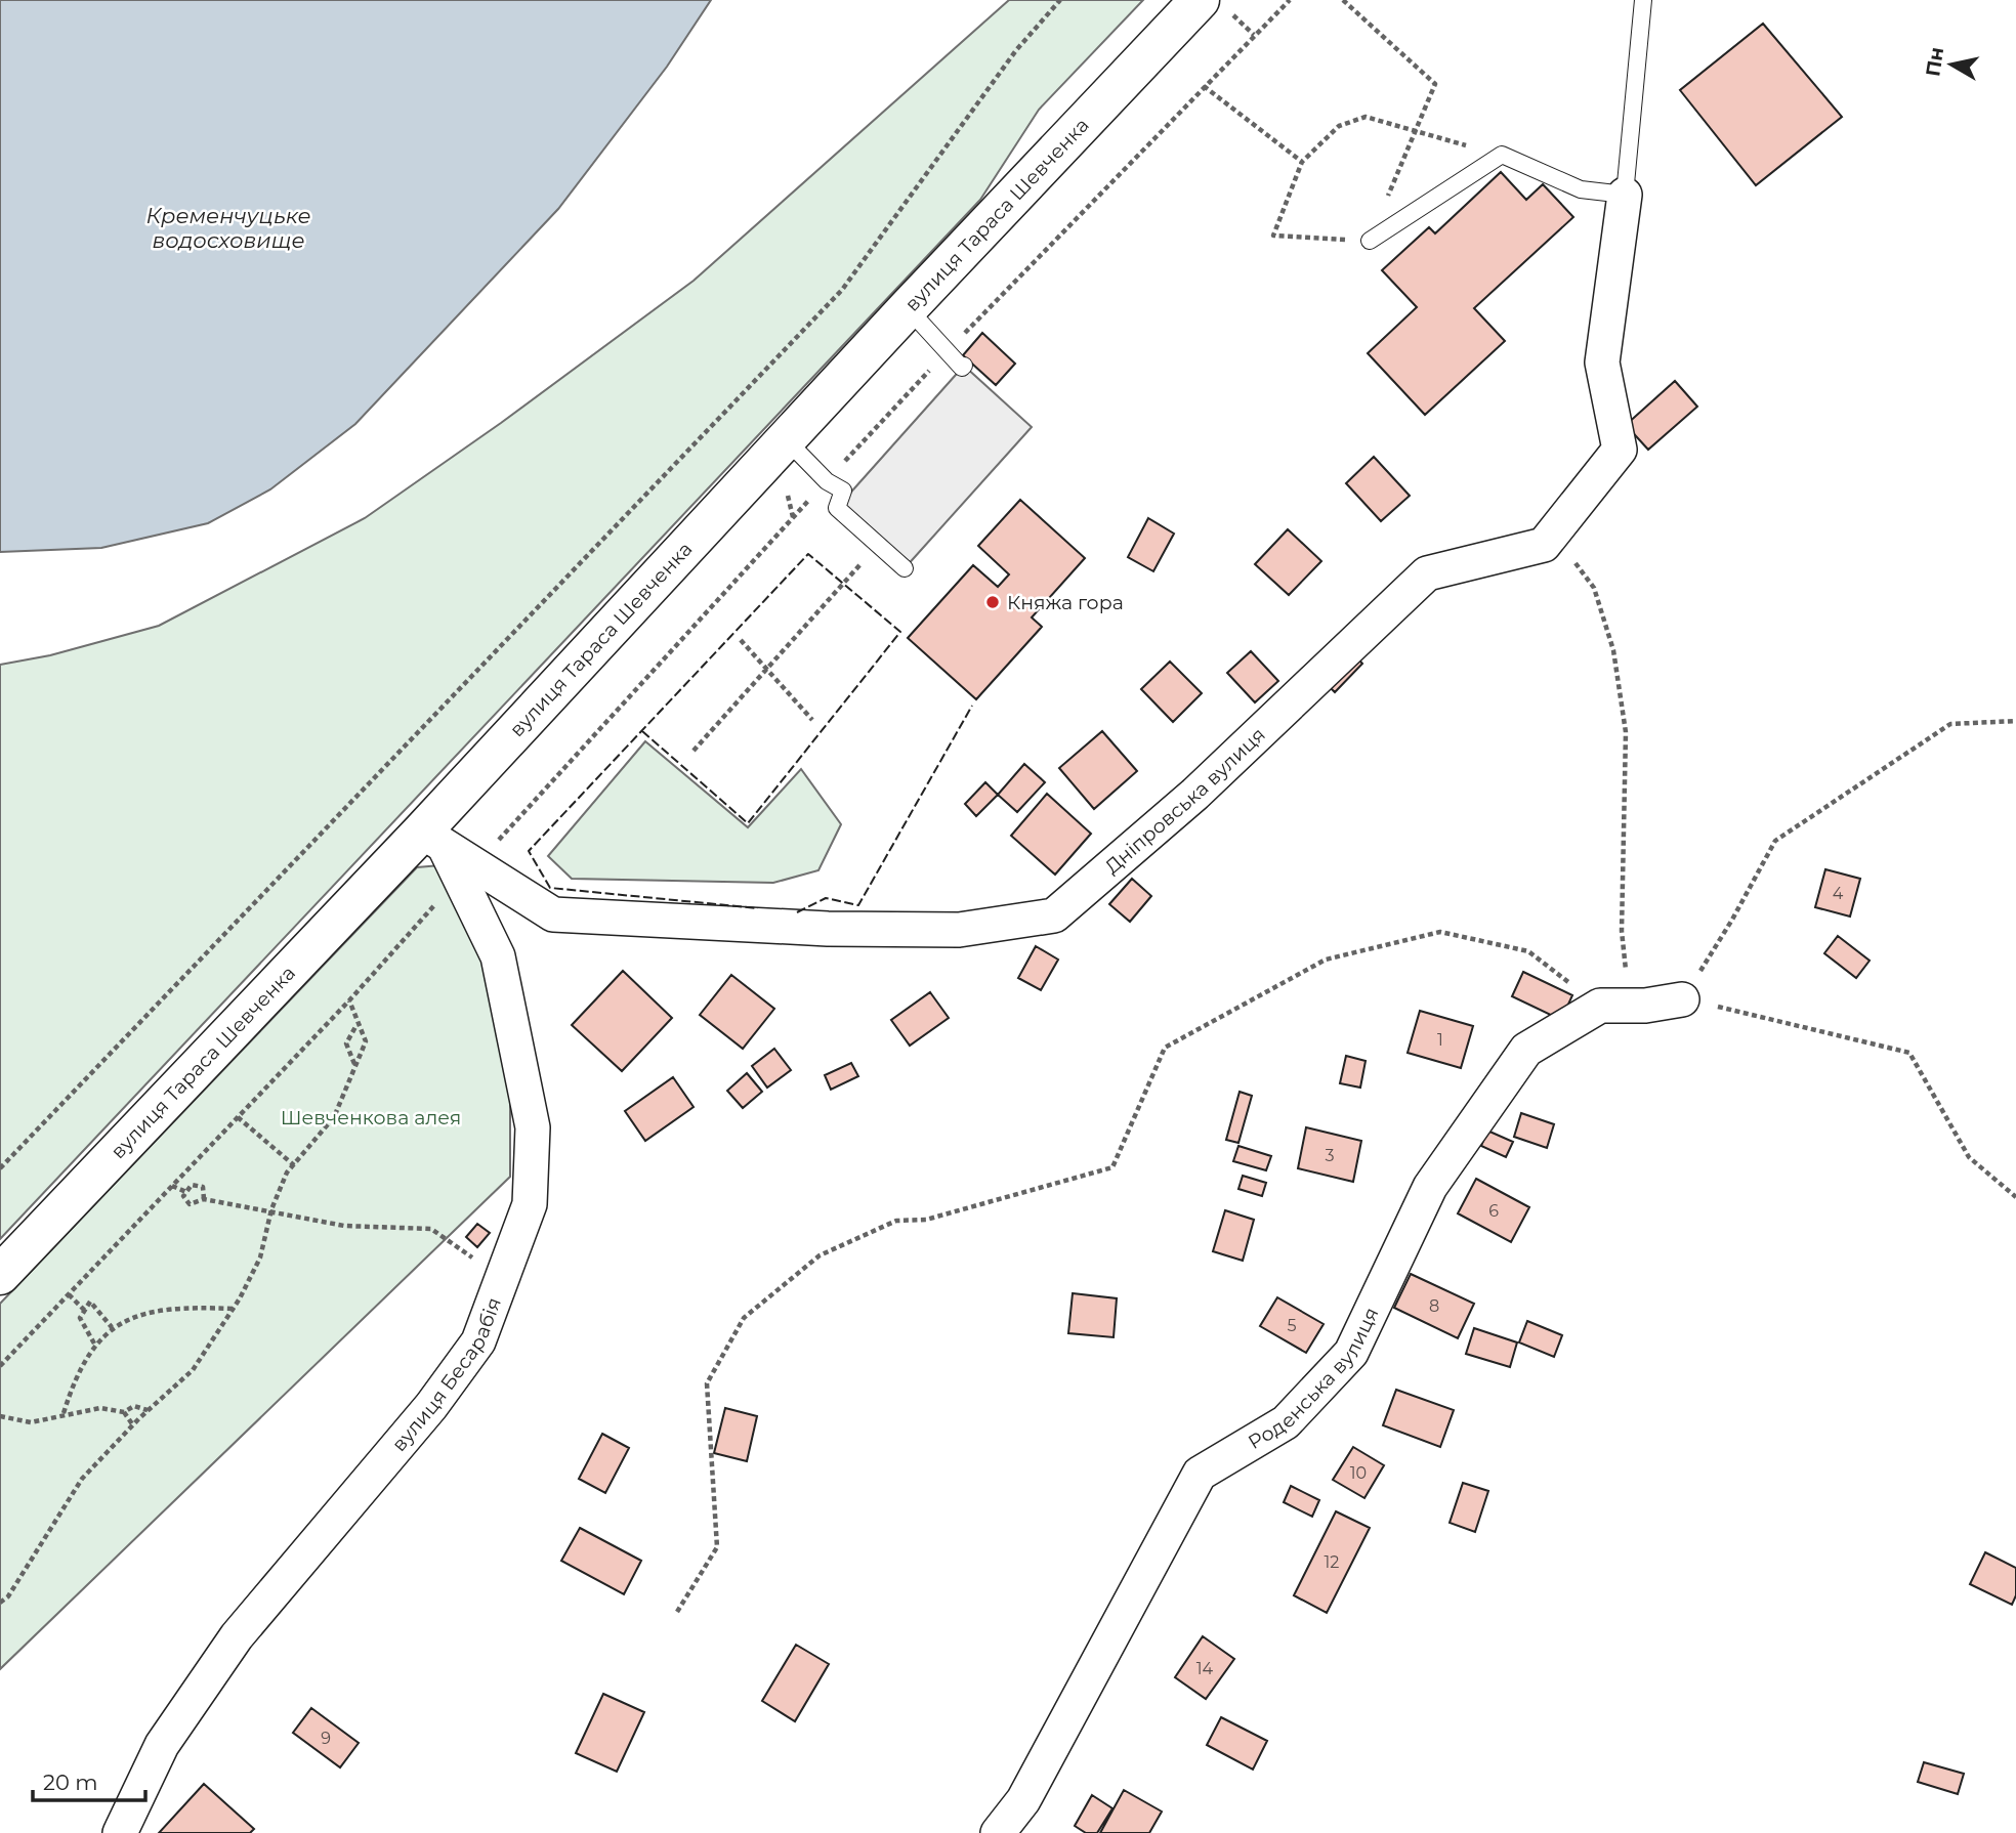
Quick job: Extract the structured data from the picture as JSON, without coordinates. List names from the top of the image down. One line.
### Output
{"streets":{"street":["вулиця Тараса Шевченка","Дніпровська вулиця","вулиця Бесарабія","Роденська вулиця"]},"crossings":[["вулиця Тараса Шевченка","вулиця Бесарабія"],["Дніпровська вулиця","вулиця Бесарабія"]],"water":["Кременчуцьке водосховище"],"parks":["Шевченкова алея"],"places":["Княжа гора"],"house_numbers":["4","1","3","6","8","5","10","12","14","9"],"scale_bar":"20 m","north":"left"}
